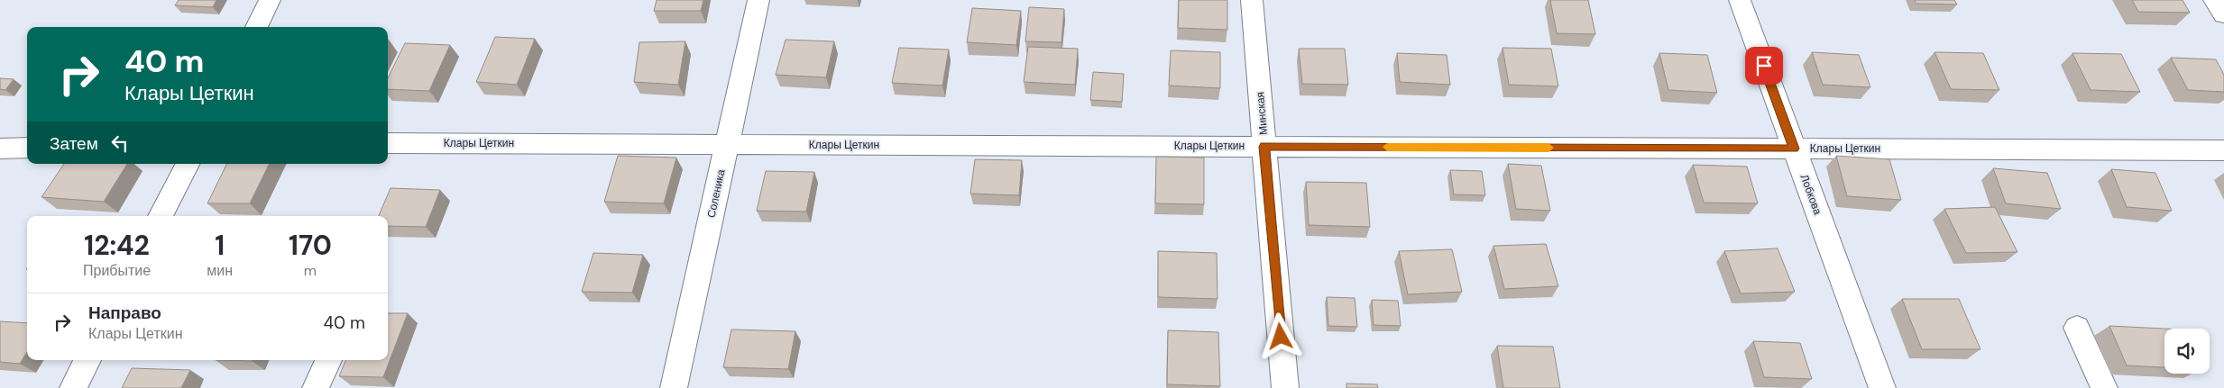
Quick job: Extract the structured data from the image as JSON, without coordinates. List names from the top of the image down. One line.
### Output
{"streets":{"street":["Минская","Клары Цеткин","Соленика","Лобкова"]},"crossings":[["Минская","Клары Цеткин"],["Клары Цеткин","Соленика"],["Клары Цеткин","Лобкова"]],"page":{"turn":["40 m","Клары Цеткин"],"then":"Затем","eta":["12:42","Прибытие","1","мин","170","m"],"list":[{"name":"Направо","note":"Клары Цеткин","value":"40 m"}]}}
